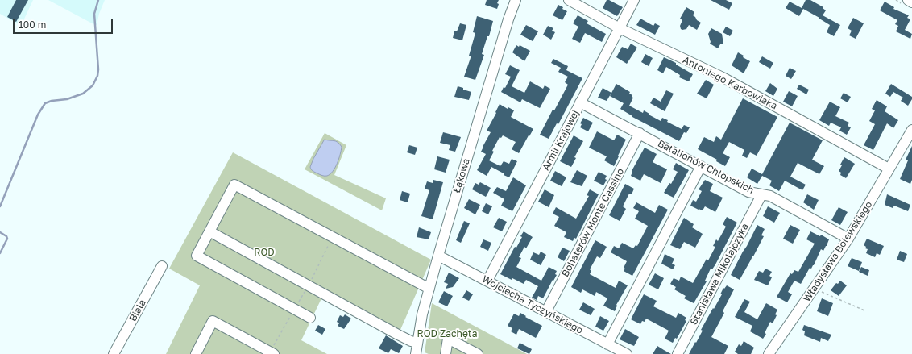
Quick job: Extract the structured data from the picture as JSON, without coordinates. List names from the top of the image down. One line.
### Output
{"streets":{"street":["Antoniego Karbowiaka","Armii Krajowej","Batalionów Chłopskich","Łąkowa","Bohaterów Monte Cassino","Władysława Bolewskiego","Stanisława Mikołajczyka","Wojciecha Tyczyńskiego","Biała"]},"crossings":[["Antoniego Karbowiaka","Armii Krajowej"],["Antoniego Karbowiaka","Władysława Bolewskiego"],["Armii Krajowej","Batalionów Chłopskich"],["Armii Krajowej","Wojciecha Tyczyńskiego"],["Batalionów Chłopskich","Bohaterów Monte Cassino"],["Batalionów Chłopskich","Władysława Bolewskiego"],["Batalionów Chłopskich","Stanisława Mikołajczyka"],["Łąkowa","Wojciecha Tyczyńskiego"],["Bohaterów Monte Cassino","Wojciecha Tyczyńskiego"]],"parks":["ROD","ROD Zachęta"],"scale_bar":"100 m"}
